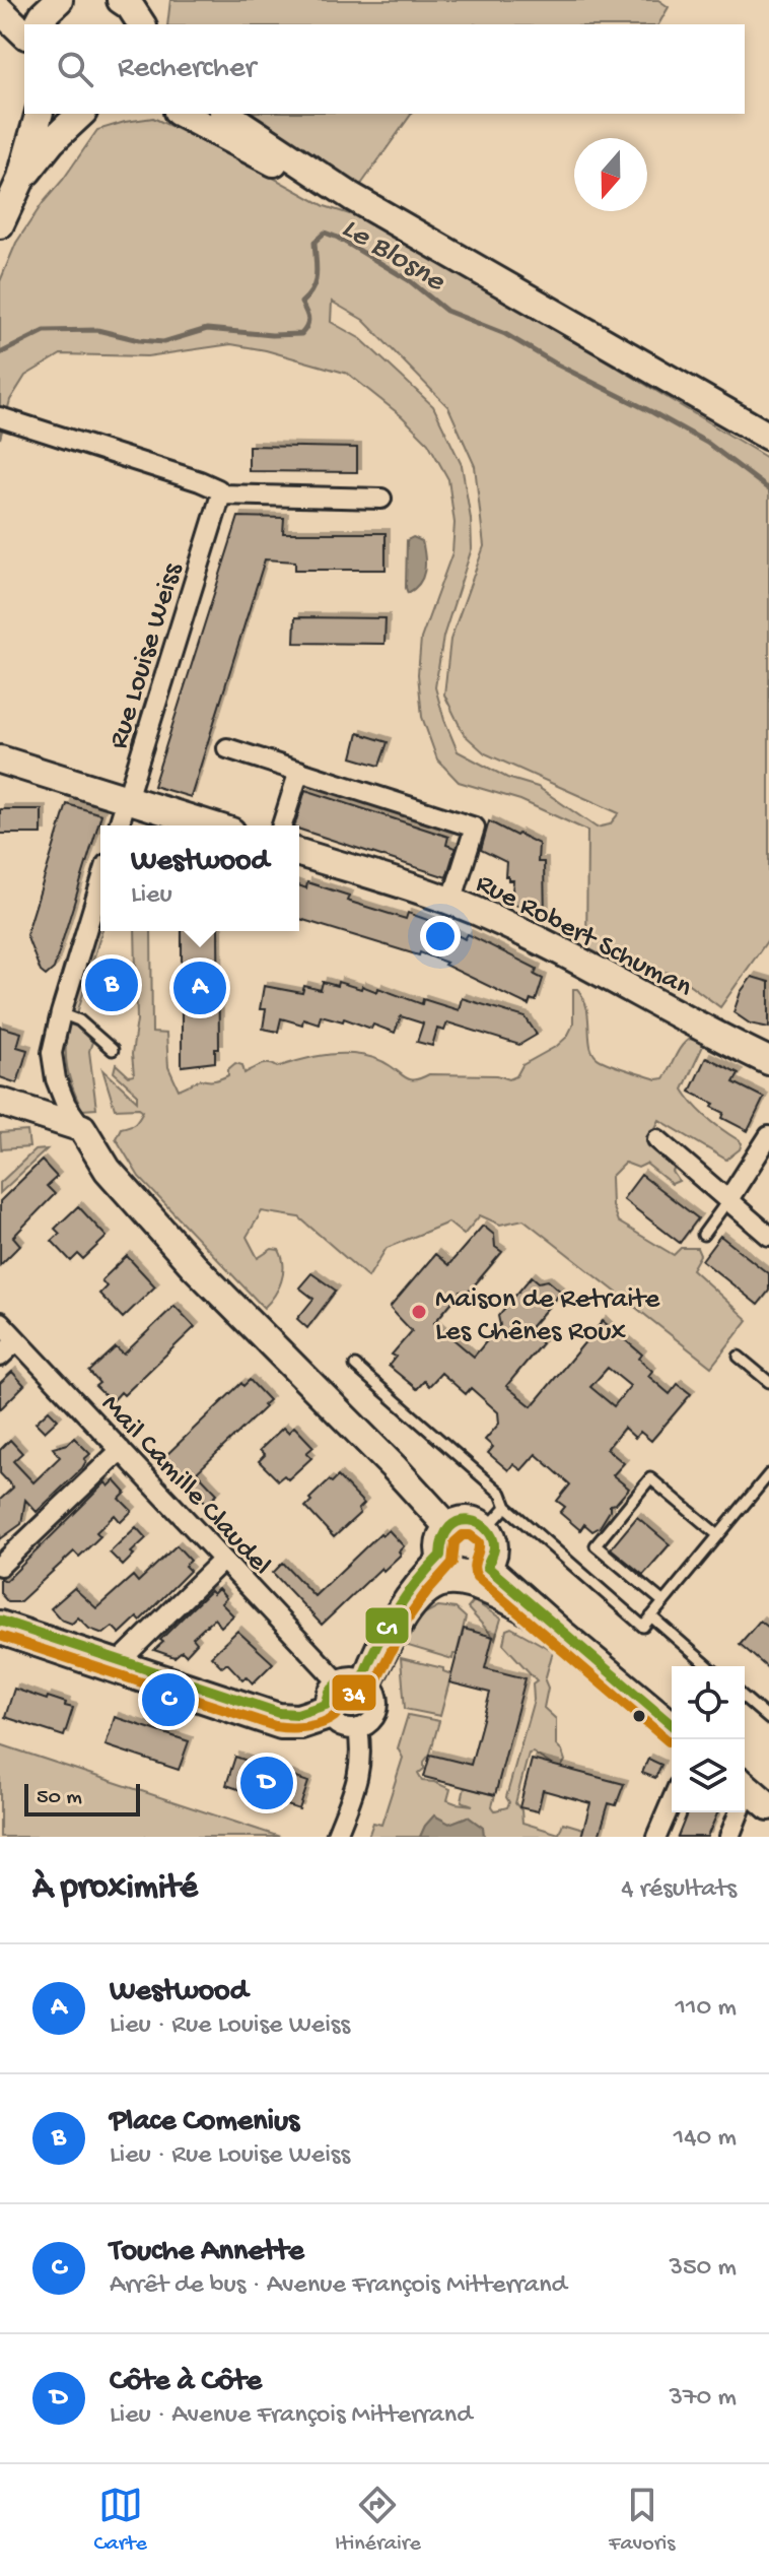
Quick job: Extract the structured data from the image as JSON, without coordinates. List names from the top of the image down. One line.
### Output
{"streets":{"street":["Rue Louise Weiss","Rue Robert Schuman","Mail Camille Claudel"]},"water":["Le Blosne"],"places":["Maison de Retraite Les Chênes Roux"],"lines":["transit line C1","transit line 34"],"scale_bar":"50 m","north":"bottom","page":{"search":"Rechercher","popup":["Westwood","Lieu"],"pins":["B","A","C","D"],"scale":"50 m","heading":["À proximité","4 résultats"],"list":[{"mark":"A","name":"Westwood","note":"Lieu · Rue Louise Weiss","value":"110 m"},{"mark":"B","name":"Place Comenius","note":"Lieu · Rue Louise Weiss","value":"140 m"},{"mark":"C","name":"Touche Annette","note":"Arrêt de bus · Avenue François Mitterrand","value":"350 m"},{"mark":"D","name":"Côte à Côte","note":"Lieu · Avenue François Mitterrand","value":"370 m"}],"nav":["Carte","Itinéraire","Favoris"]}}
